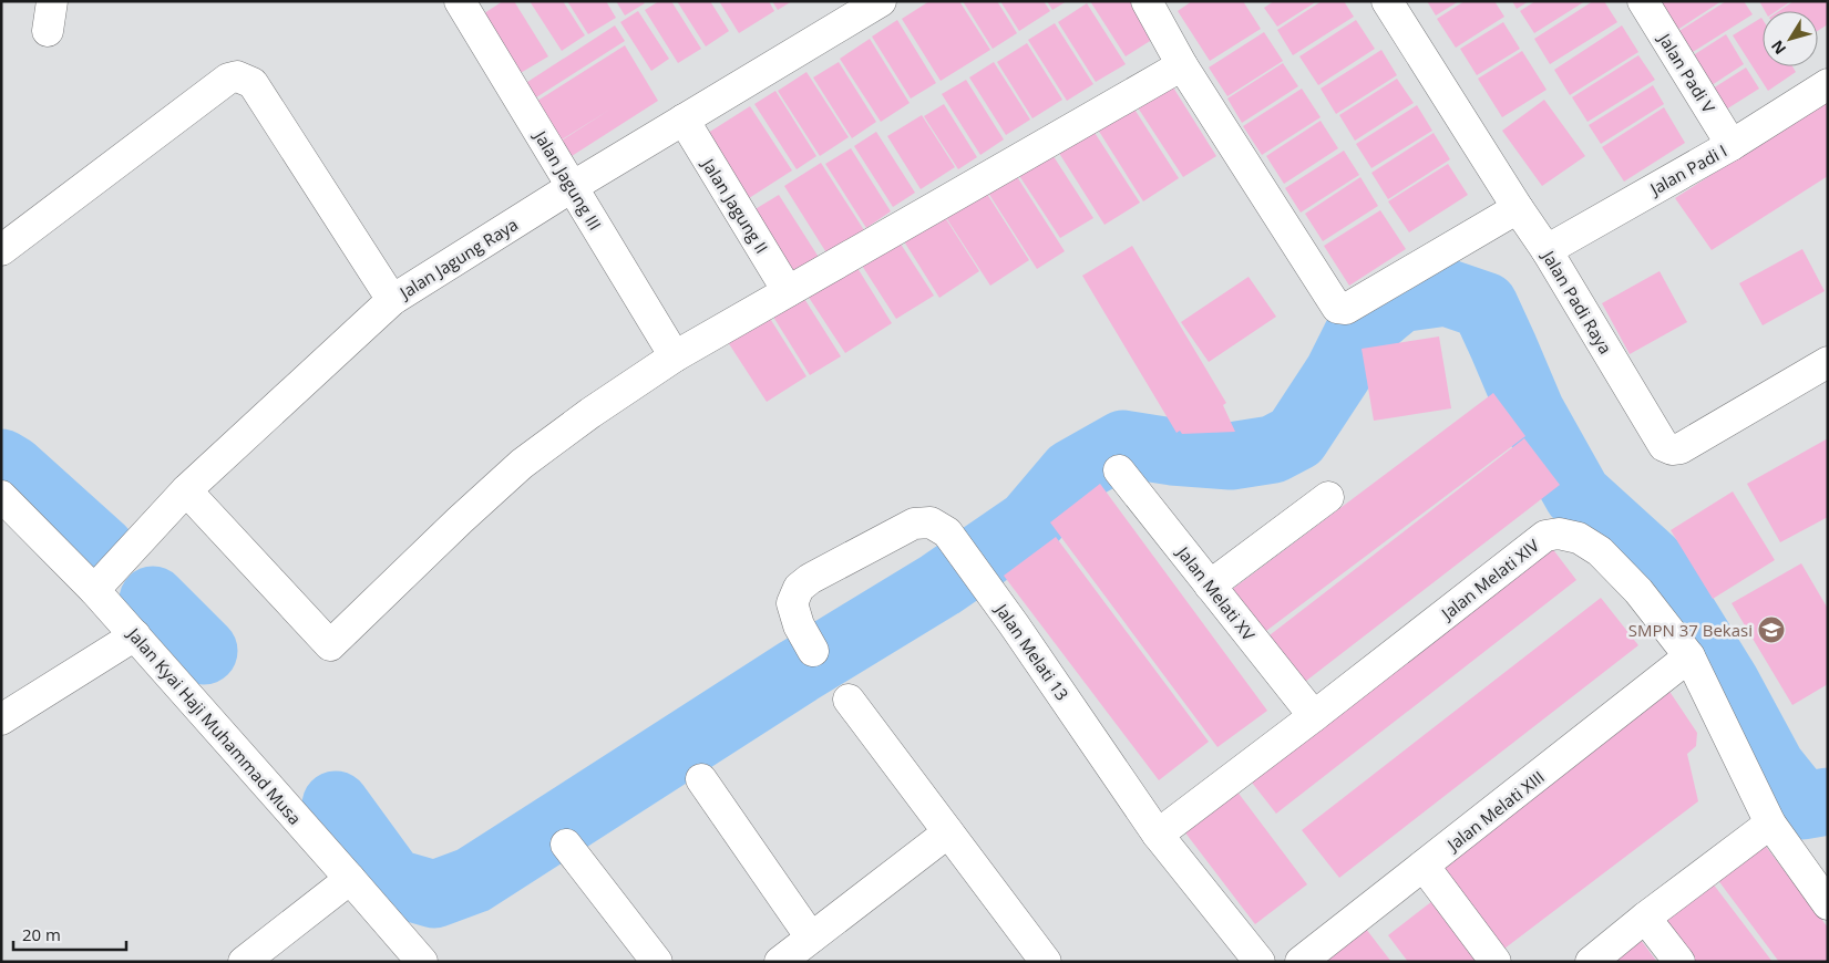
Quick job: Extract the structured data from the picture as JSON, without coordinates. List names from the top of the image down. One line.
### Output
{"streets":{"street":["Jalan Padi V","Jalan Padi I","Jalan Jagung III","Jalan Jagung II","Jalan Jagung Raya","Jalan Padi Raya","Jalan Melati XIV","Jalan Melati XV","Jalan Melati 13","Jalan Kyai Haji Muhammad Musa","Jalan Melati XIII"]},"crossings":[["Jalan Padi V","Jalan Padi I"],["Jalan Padi I","Jalan Padi Raya"],["Jalan Jagung III","Jalan Jagung Raya"],["Jalan Jagung II","Jalan Jagung Raya"],["Jalan Jagung Raya","Jalan Kyai Haji Muhammad Musa"],["Jalan Melati XIV","Jalan Melati XV"],["Jalan Melati XIV","Jalan Melati 13"],["Jalan Melati XIV","Jalan Melati XIII"]],"places":{"school or university":["SMPN 37 Bekasi"]},"scale_bar":"20 m","north":"bottom left"}
